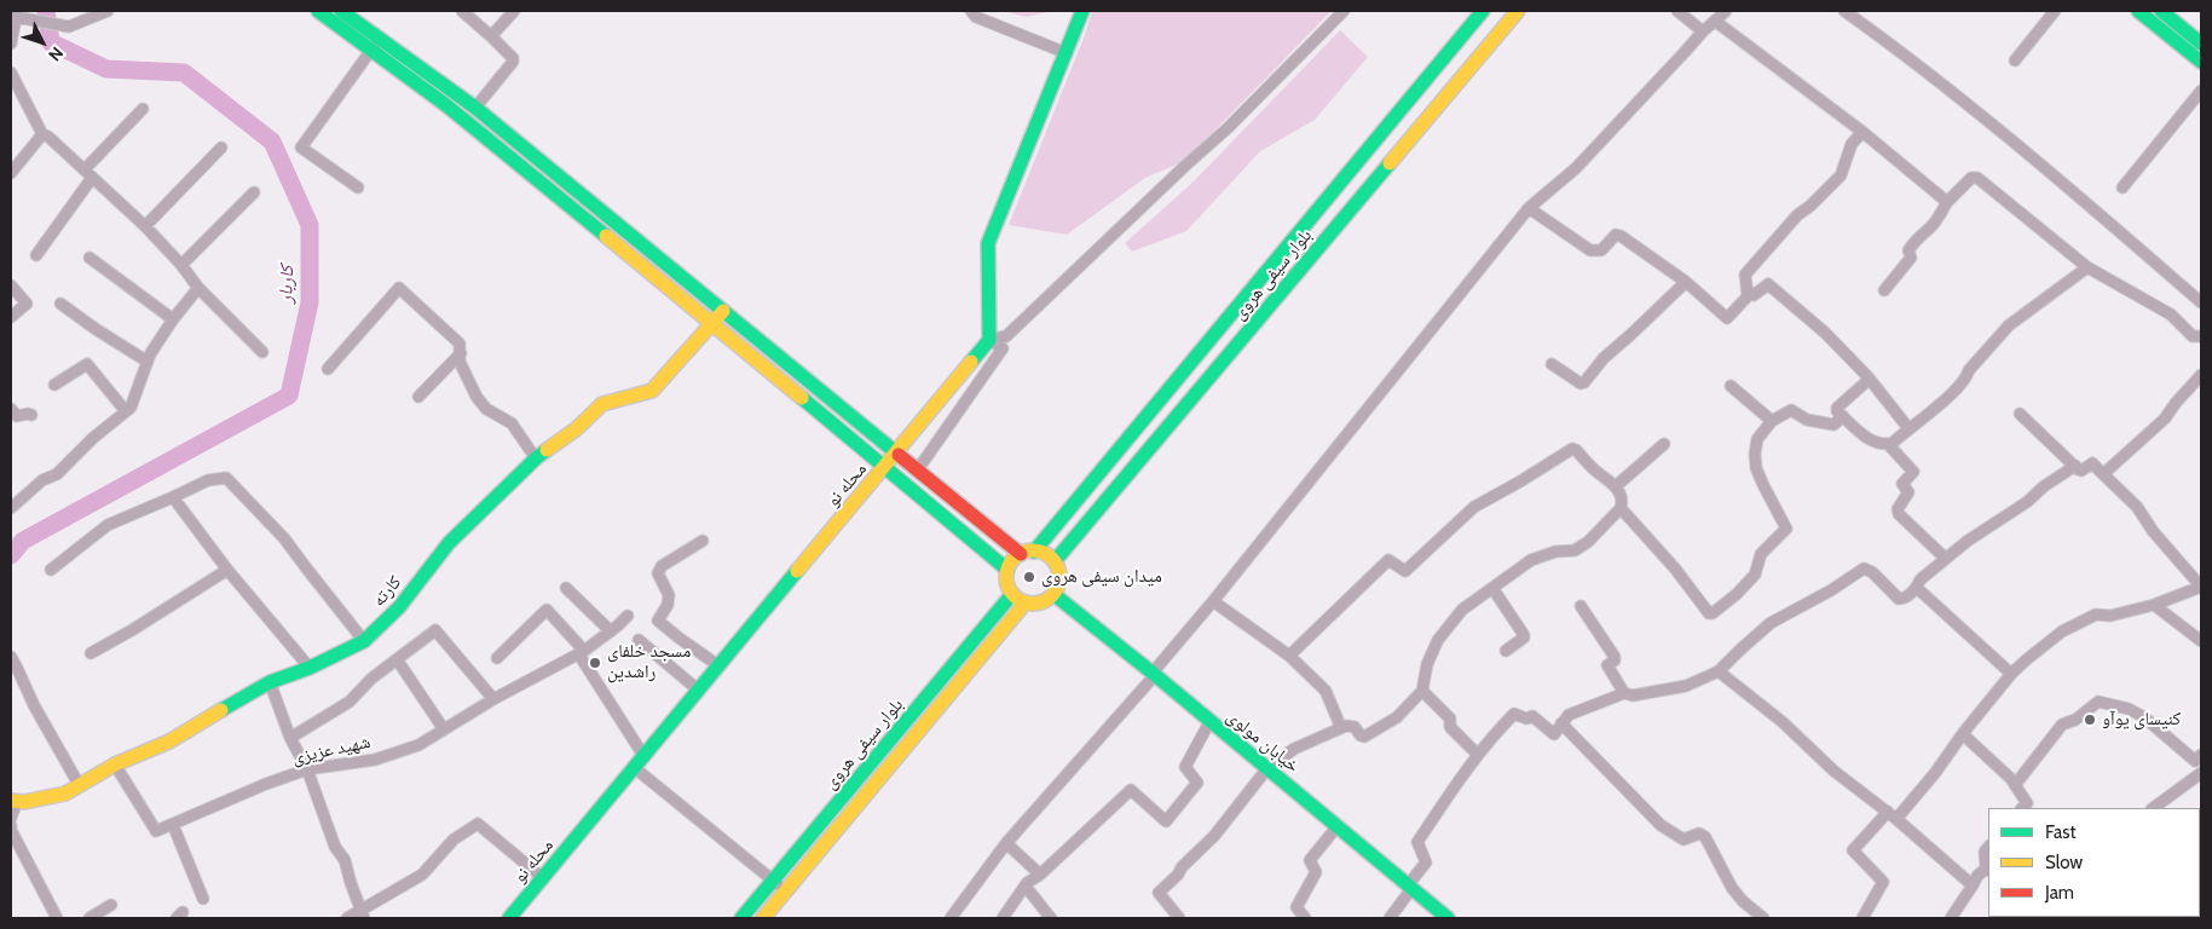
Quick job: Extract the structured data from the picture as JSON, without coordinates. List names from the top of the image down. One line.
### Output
{"streets":{"main road":["بلوار سیفی هروی","محله نو","کارته","خیابان مولوی"],"street":["شهید عزیزی"]},"crossings":[["بلوار سیفی هروی","خیابان مولوی"]],"water":["کاربار"],"places":["میدان سیفی هروی","مسجد خلفای راشدین","کنیسای یوآو"],"legend":["Fast","Slow","Jam"],"north":"bottom right"}
